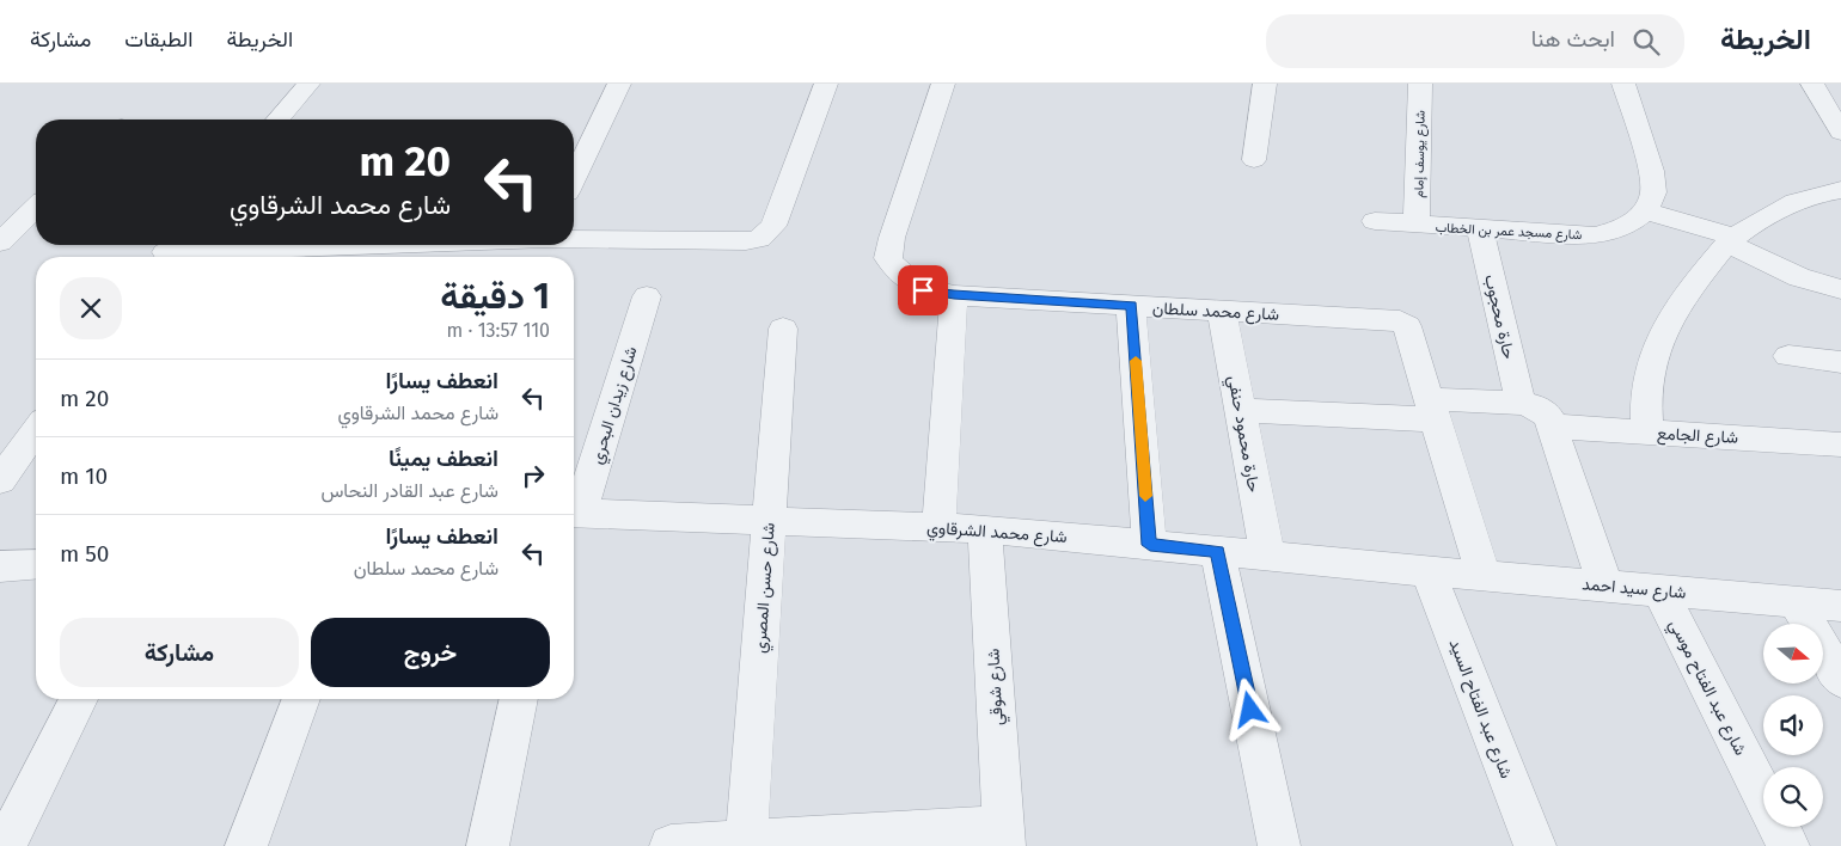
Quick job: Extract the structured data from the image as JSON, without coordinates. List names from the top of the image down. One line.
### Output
{"streets":{"street":["شارع يوسف إمام","شارع مسجد عمر بن الخطاب","شارع محمد سلطان","حارة محجوب","شارع زيدان البحري","حارة محمود حنفي","شارع الجامع","شارع محمد الشرقاوي","شارع حسن المصري","شارع سيد احمد","شارع شوقي","شارع عبد الفتاح موسي","شارع عبد الفتاح السيد"]},"crossings":[["شارع يوسف إمام","شارع مسجد عمر بن الخطاب"],["شارع مسجد عمر بن الخطاب","حارة محجوب"],["شارع محمد سلطان","حارة محمود حنفي"],["شارع محمد سلطان","شارع سيد احمد"],["شارع زيدان البحري","شارع محمد الشرقاوي"],["حارة محمود حنفي","شارع محمد الشرقاوي"],["شارع محمد الشرقاوي","شارع حسن المصري"],["شارع محمد الشرقاوي","شارع سيد احمد"],["شارع محمد الشرقاوي","شارع شوقي"],["شارع محمد الشرقاوي","شارع عبد الفتاح السيد"],["شارع سيد احمد","شارع عبد الفتاح موسي"],["شارع سيد احمد","شارع عبد الفتاح السيد"]],"north":"right","page":{"header":"الخريطة","search":"ابحث هنا","nav":["الخريطة","الطبقات","مشاركة"],"turn":["20 m","شارع محمد الشرقاوي"],"heading":["1 دقيقة","110 m · 13:57"],"list":[{"name":"انعطف يسارًا","note":"شارع محمد الشرقاوي","value":"20 m"},{"name":"انعطف يمينًا","note":"شارع عبد القادر النحاس","value":"10 m"},{"name":"انعطف يسارًا","note":"شارع محمد سلطان","value":"50 m"}],"buttons":["خروج","مشاركة"]}}
